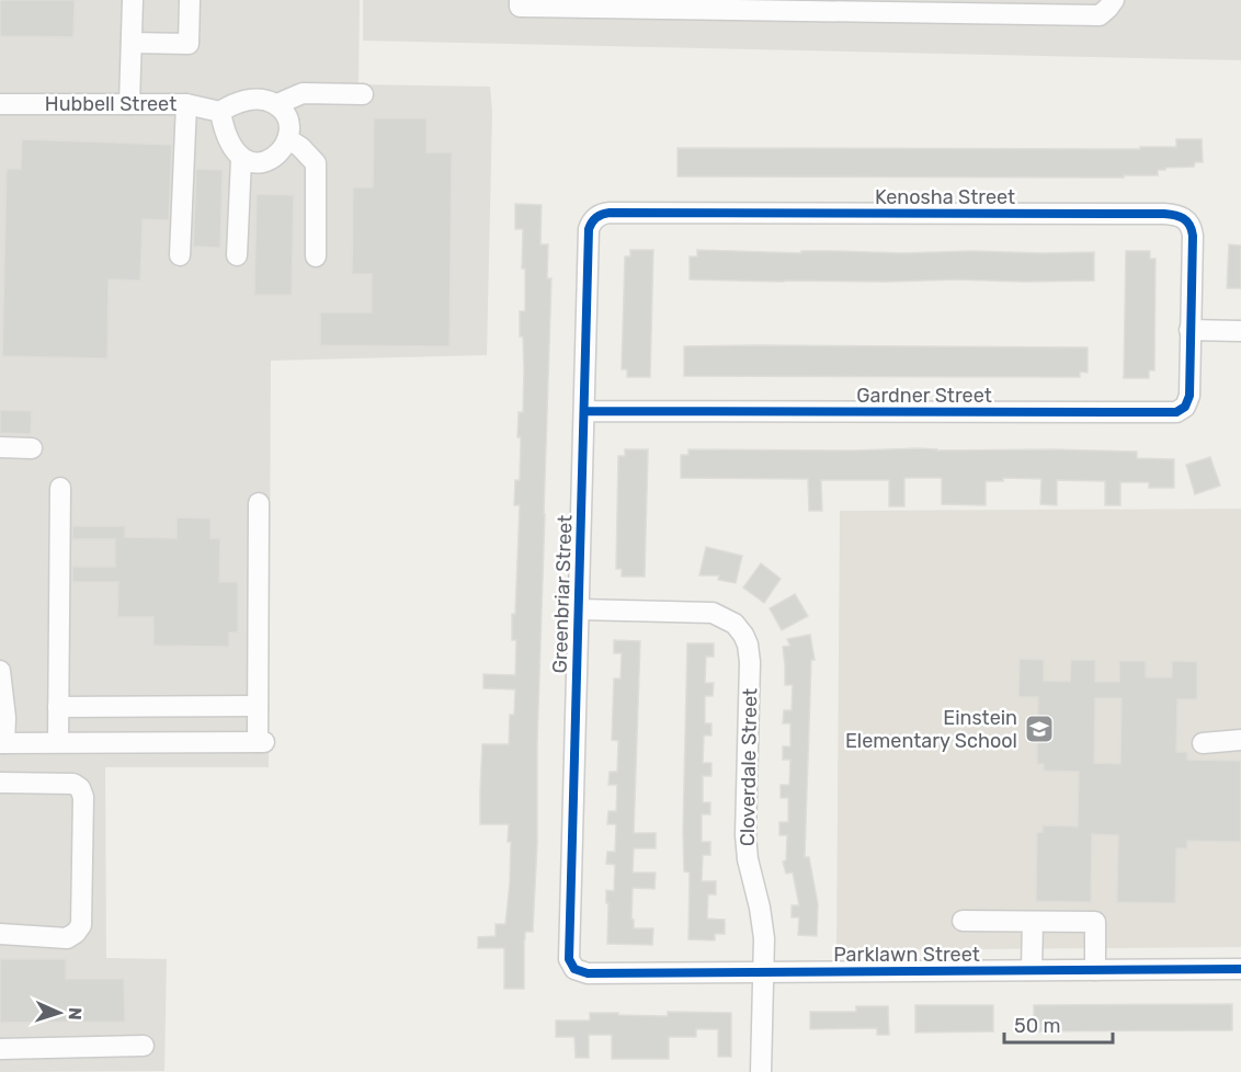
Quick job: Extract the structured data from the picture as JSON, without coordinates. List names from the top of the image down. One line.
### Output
{"streets":{"street":["Hubbell Street","Kenosha Street","Gardner Street","Greenbriar Street","Cloverdale Street","Parklawn Street"]},"crossings":[["Kenosha Street","Gardner Street"],["Kenosha Street","Greenbriar Street"],["Gardner Street","Greenbriar Street"],["Greenbriar Street","Cloverdale Street"],["Greenbriar Street","Parklawn Street"],["Cloverdale Street","Parklawn Street"]],"places":{"school or university":["Einstein Elementary School"]},"scale_bar":"50 m","north":"right"}
